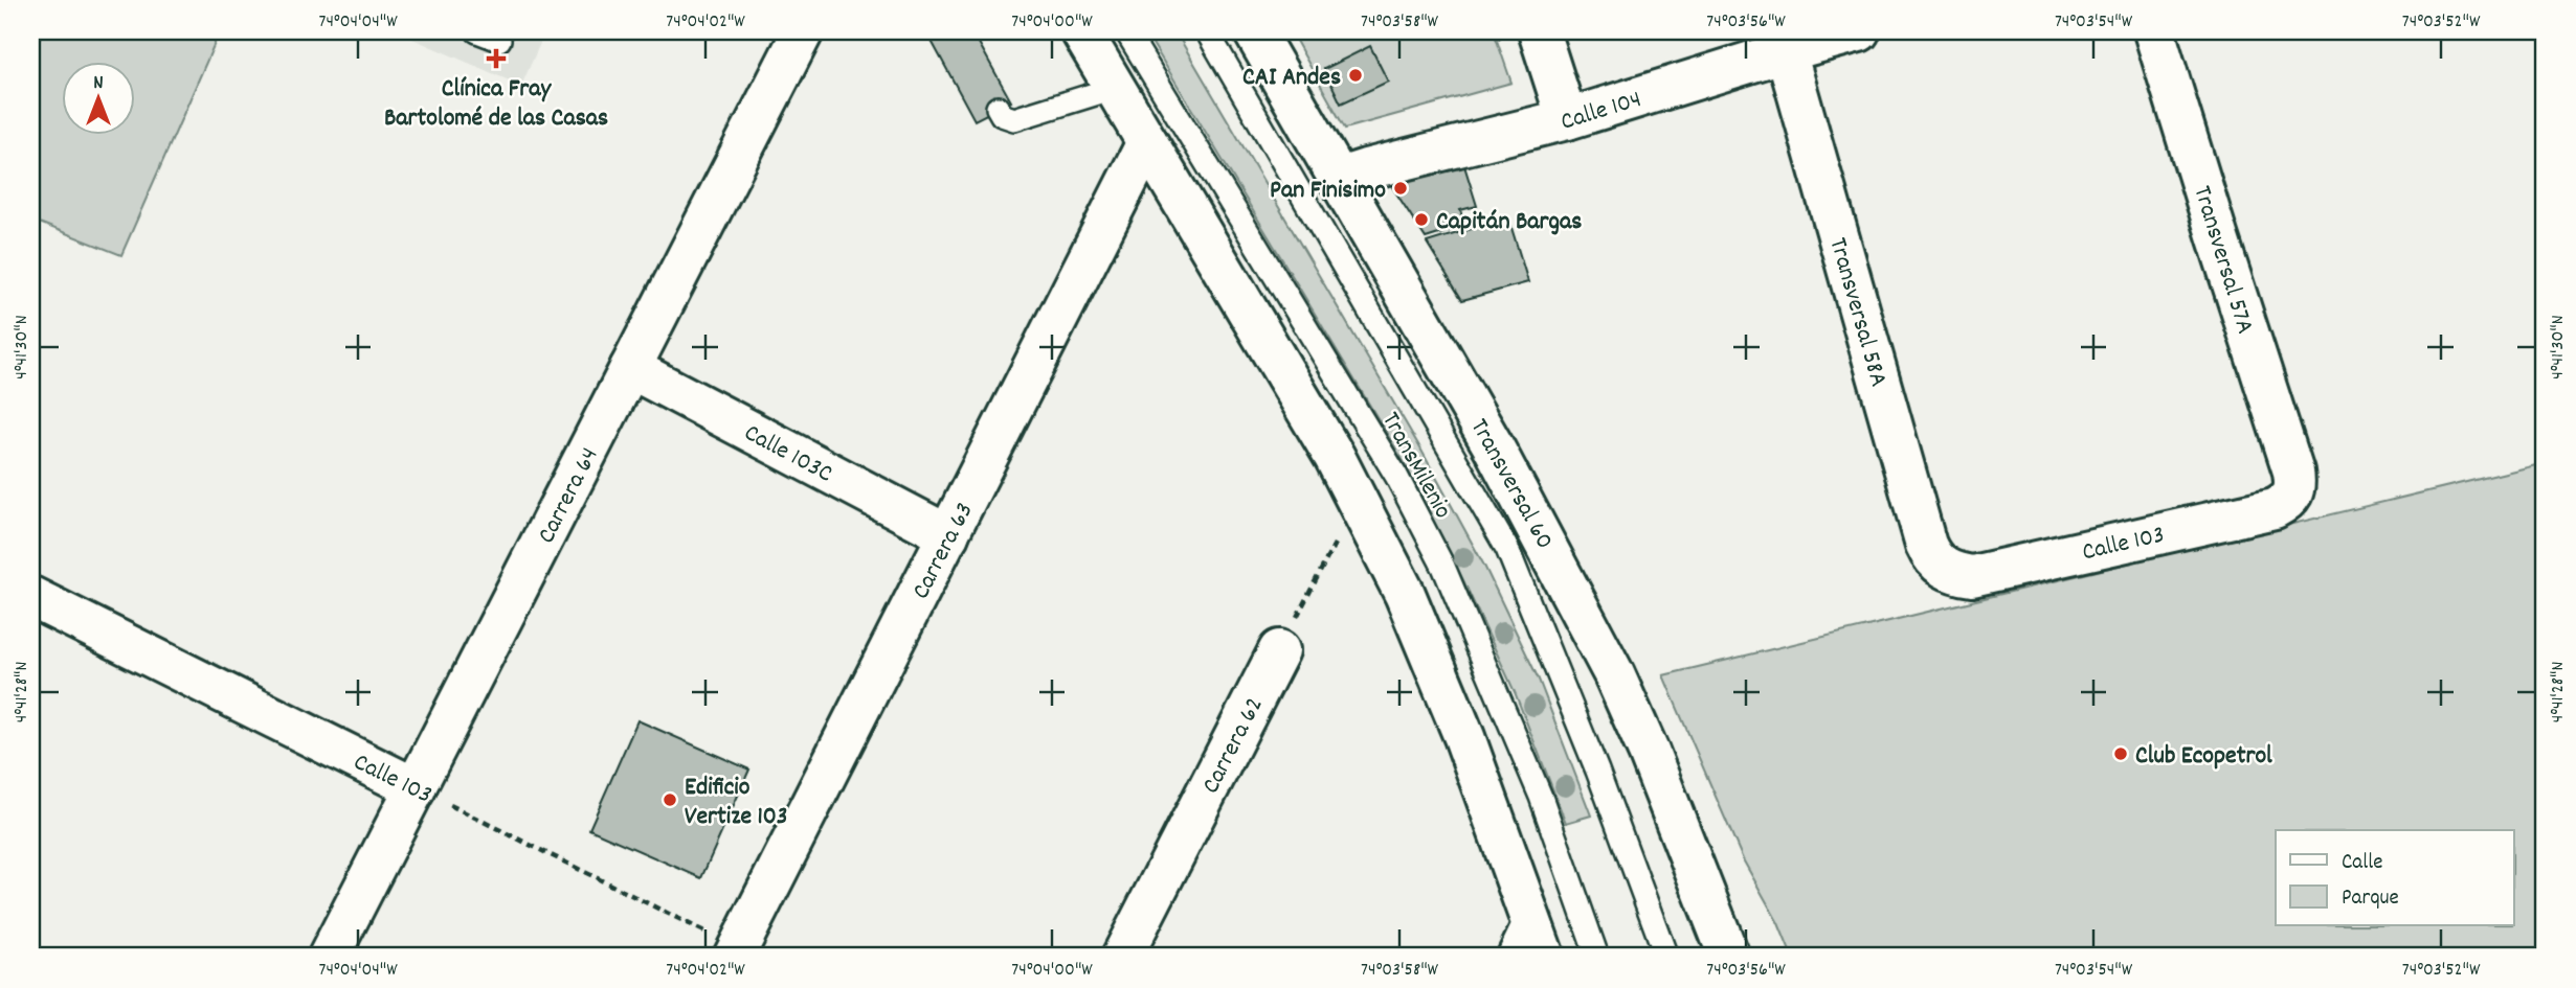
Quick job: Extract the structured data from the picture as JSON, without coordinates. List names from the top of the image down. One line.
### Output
{"streets":{"street":["Calle 104","Transversal 57A","Transversal 58A","Calle 103C","Transversal 60","Carrera 64","Calle 103","Carrera 63","Carrera 62"],"lane":["TransMilenio"]},"crossings":[["Calle 104","Transversal 58A"],["Calle 104","Transversal 60"],["Transversal 57A","Calle 103"],["Transversal 58A","Calle 103"],["Calle 103C","Carrera 64"],["Calle 103C","Carrera 63"],["Carrera 64","Calle 103"],["Calle 103","Carrera 63"]],"places":{"health":["Clínica Fray Bartolomé de las Casas"],"other":["CAI Andes","Pan Finisimo","Capitán Bargas","Club Ecopetrol","Edificio Vertize 103"]},"legend":["Calle","Parque"],"north":"top","coordinates":["74°04'04\"W","74°04'02\"W","74°04'00\"W","74°03'58\"W","74°03'56\"W","74°03'54\"W","74°03'52\"W","4°41'30\"N","4°41'28\"N"]}
